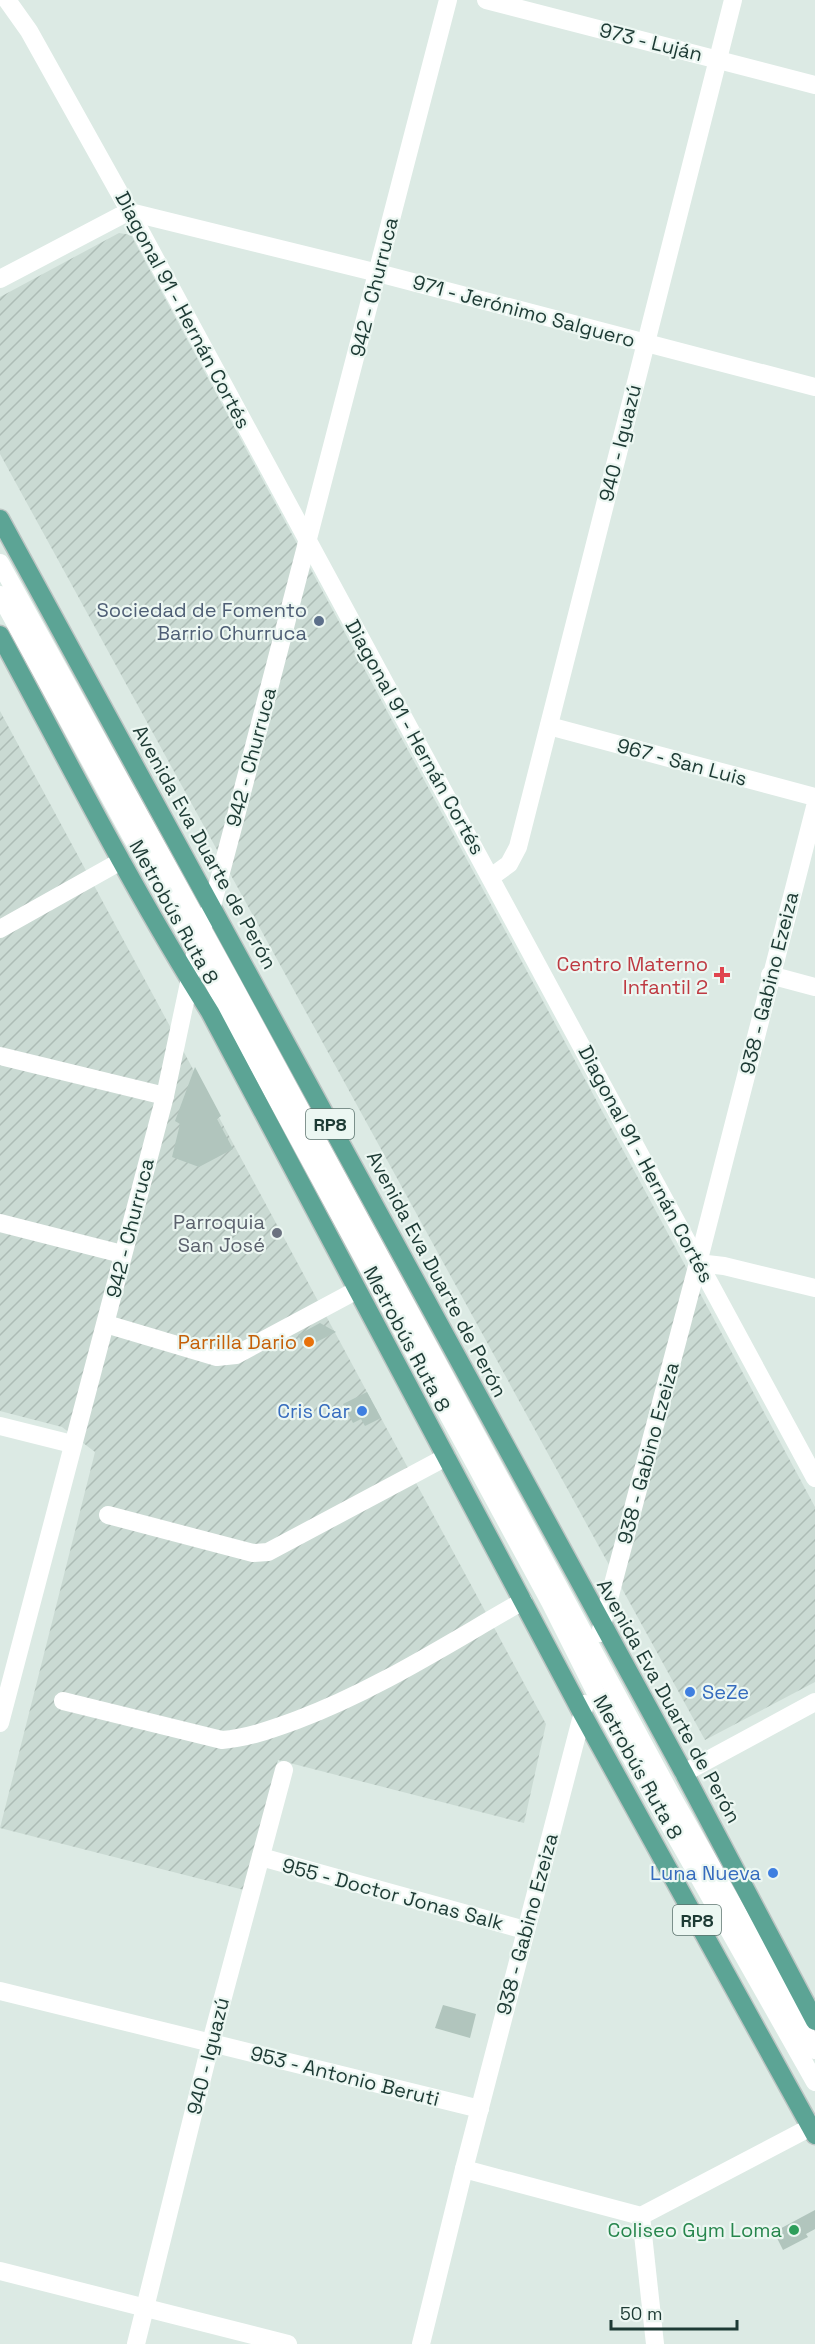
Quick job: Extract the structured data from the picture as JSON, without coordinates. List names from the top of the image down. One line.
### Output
{"streets":{"main road":["Avenida Eva Duarte de Perón","RP8"],"street":["973 - Luján","942 - Churruca","Diagonal 91 - Hernán Cortés","971 - Jerónimo Salguero","940 - Iguazú","967 - San Luis","Metrobús Ruta 8","938 - Gabino Ezeiza","955 - Doctor Jonas Salk","953 - Antonio Beruti"]},"crossings":[["973 - Luján","940 - Iguazú"],["942 - Churruca","Diagonal 91 - Hernán Cortés"],["942 - Churruca","971 - Jerónimo Salguero"],["942 - Churruca","Avenida Eva Duarte de Perón"],["942 - Churruca","Metrobús Ruta 8"],["942 - Churruca","RP8"],["Diagonal 91 - Hernán Cortés","971 - Jerónimo Salguero"],["Diagonal 91 - Hernán Cortés","940 - Iguazú"],["Diagonal 91 - Hernán Cortés","938 - Gabino Ezeiza"],["971 - Jerónimo Salguero","940 - Iguazú"],["940 - Iguazú","967 - San Luis"],["940 - Iguazú","955 - Doctor Jonas Salk"],["940 - Iguazú","953 - Antonio Beruti"],["Avenida Eva Duarte de Perón","938 - Gabino Ezeiza"],["Metrobús Ruta 8","938 - Gabino Ezeiza"],["938 - Gabino Ezeiza","RP8"],["938 - Gabino Ezeiza","955 - Doctor Jonas Salk"],["938 - Gabino Ezeiza","953 - Antonio Beruti"]],"places":{"other":["Sociedad de Fomento Barrio Churruca","Parroquia San José","Parrilla Dario","Cris Car","SeZe","Luna Nueva","Coliseo Gym Loma"],"health":["Centro Materno Infantil 2"]},"scale_bar":"50 m"}
